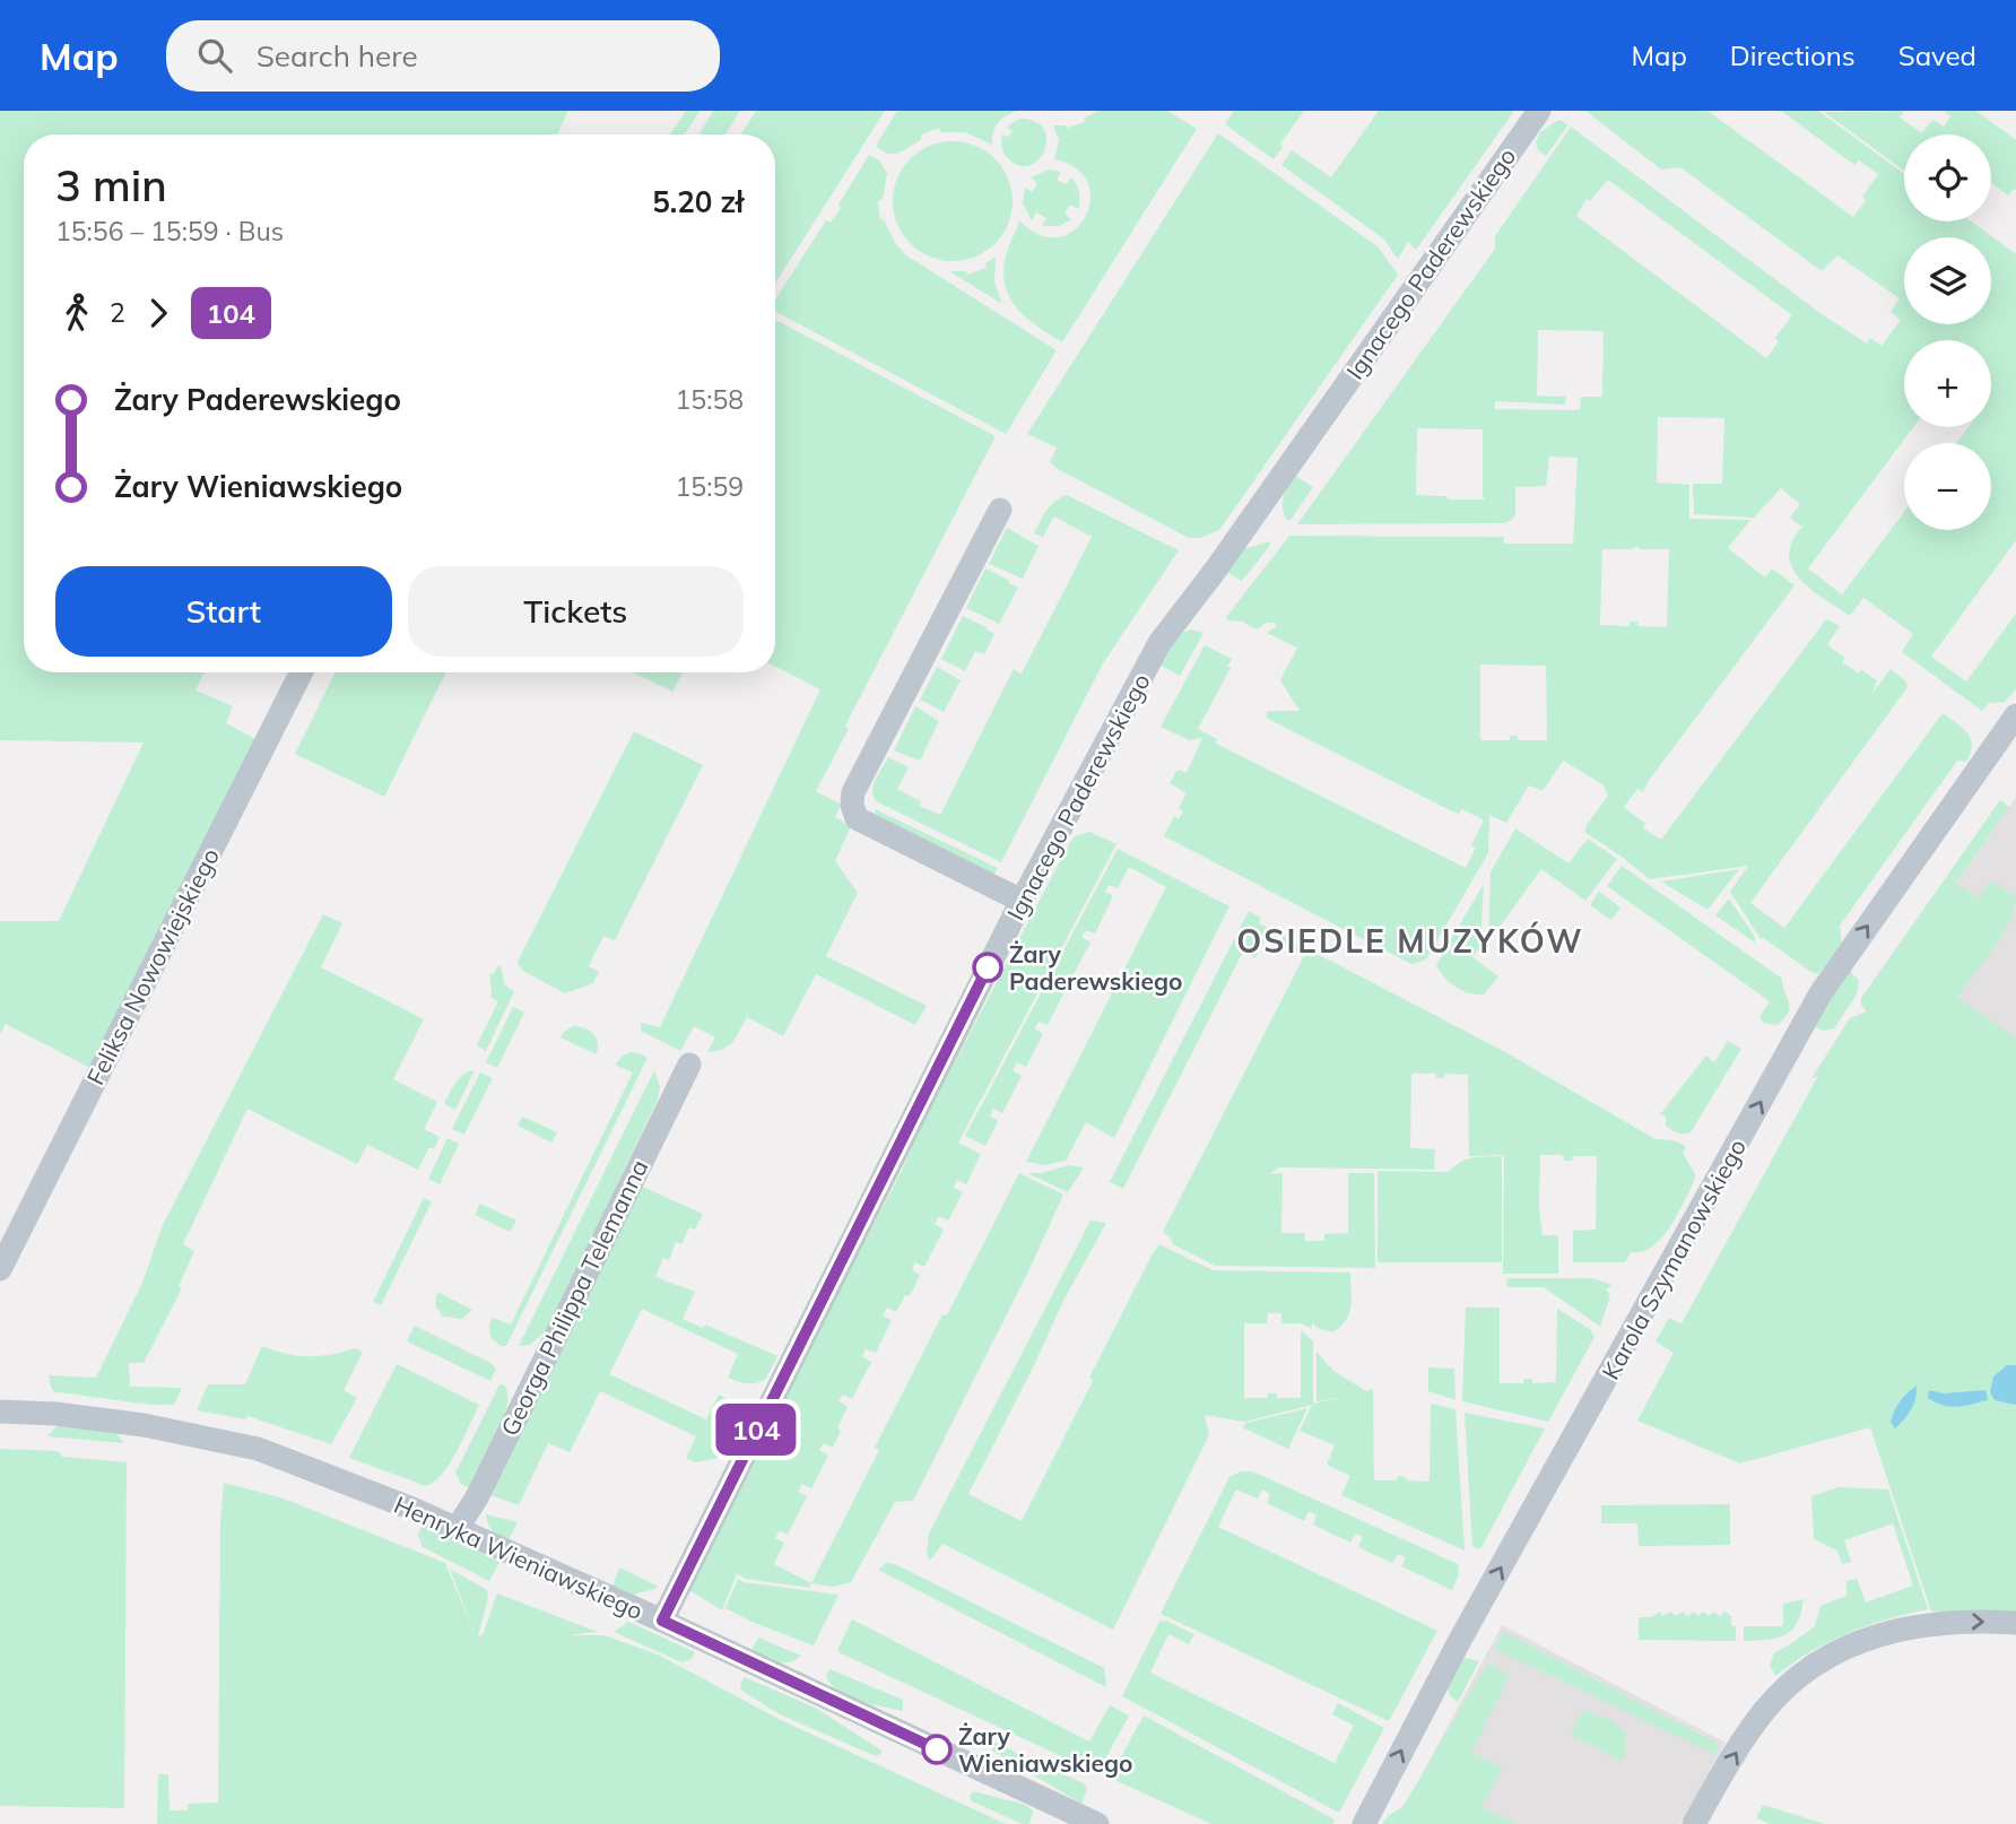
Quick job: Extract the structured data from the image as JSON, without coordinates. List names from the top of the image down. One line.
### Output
{"streets":{"street":["Ignacego Paderewskiego","Feliksa Nowowiejskiego","Karola Szymanowskiego","Georga Philippa Telemanna","Henryka Wieniawskiego"]},"crossings":[["Ignacego Paderewskiego","Henryka Wieniawskiego"],["Georga Philippa Telemanna","Henryka Wieniawskiego"]],"one_way":["Karola Szymanowskiego"],"districts":["OSIEDLE MUZYKÓW"],"places":["Żary Paderewskiego","Żary Wieniawskiego"],"lines":["bus line 104"],"page":{"header":"Map","search":"Search here","nav":["Map","Directions","Saved"],"on_map":"104","map_buttons":["+","−"],"heading":["3 min","15:56 – 15:59 · Bus","5.20 zł"],"legs":["2","104"],"list":[{"name":"Żary Paderewskiego","value":"15:58"},{"name":"Żary Wieniawskiego","value":"15:59"}],"buttons":["Start","Tickets"]}}
